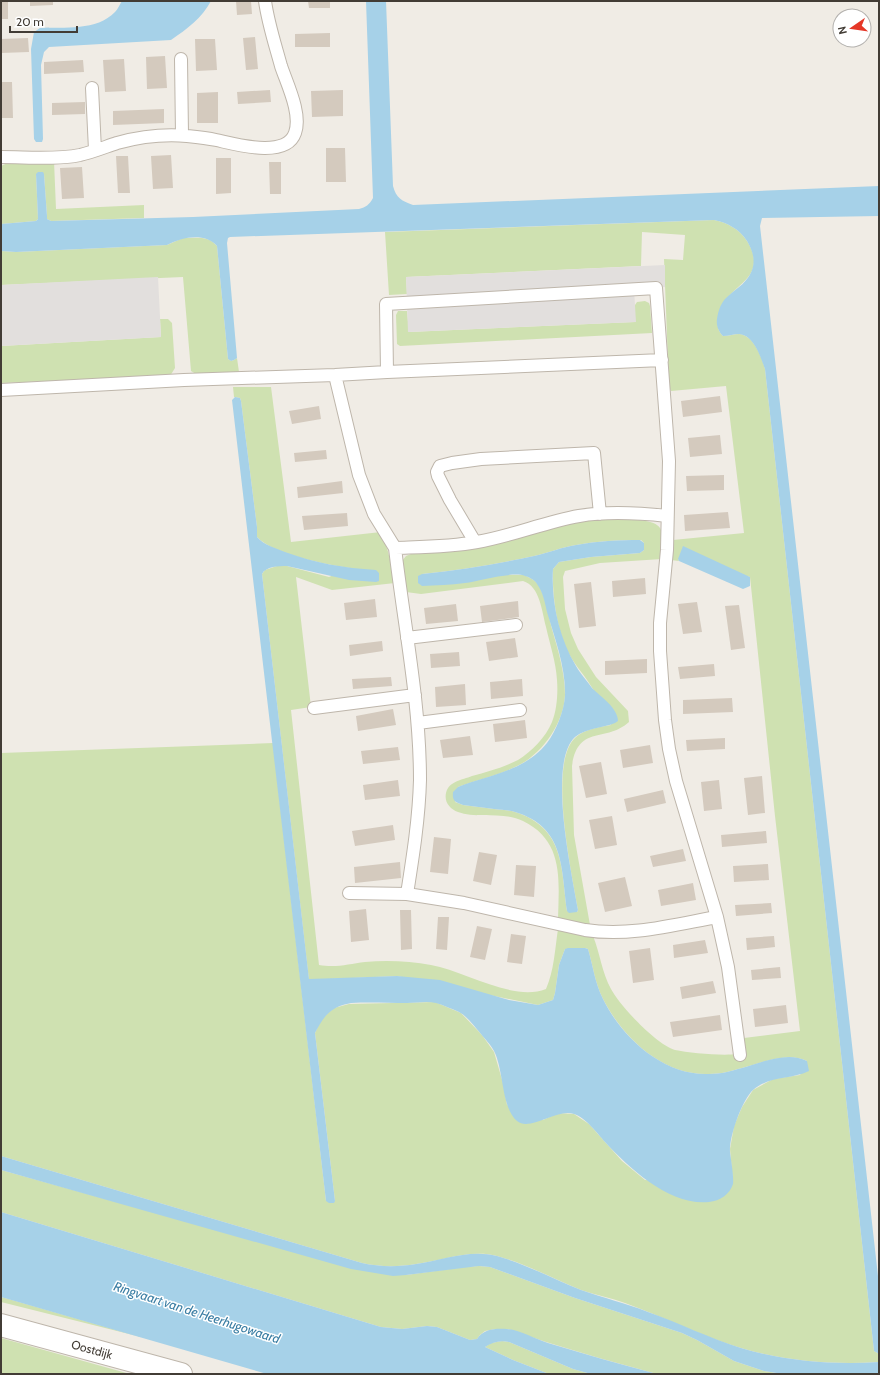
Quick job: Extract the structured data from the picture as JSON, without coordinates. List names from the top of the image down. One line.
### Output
{"streets":{"street":["Oostdijk"]},"water":["Ringvaart van de Heerhugowaard"],"scale_bar":"20 m","north":"left"}
